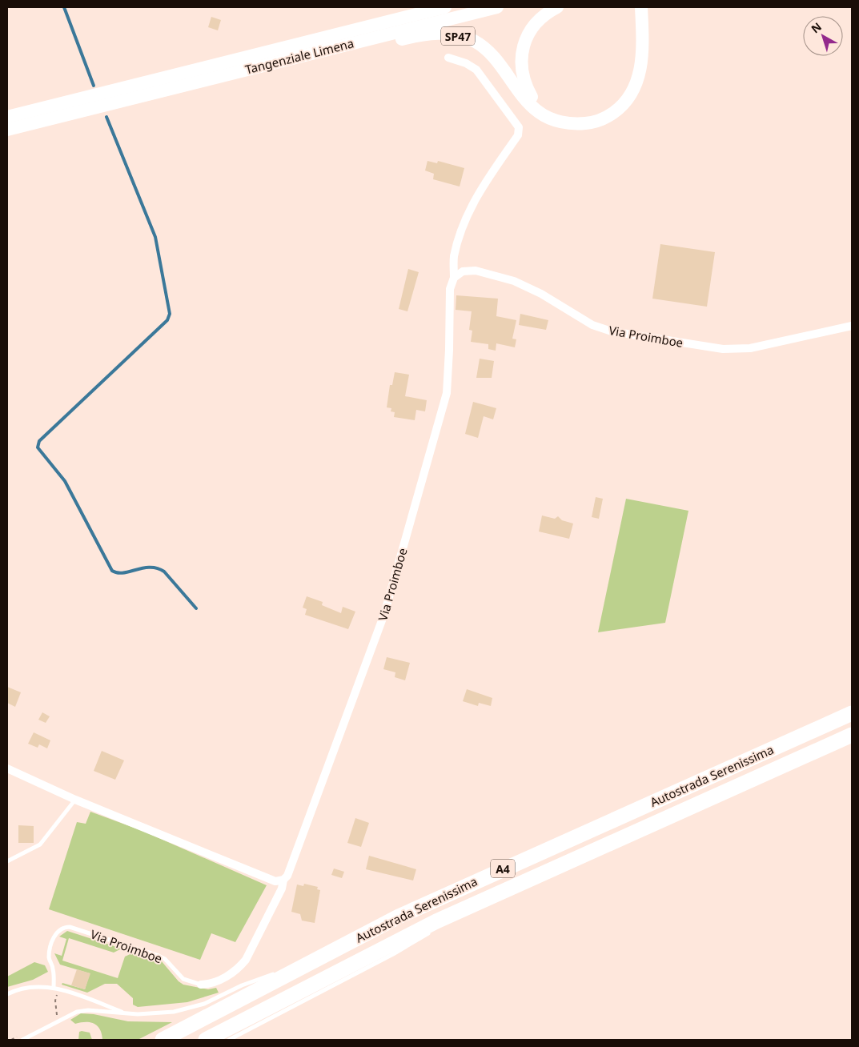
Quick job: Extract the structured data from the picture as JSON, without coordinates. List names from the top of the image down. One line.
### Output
{"streets":{"highway":["SP47","Tangenziale Limena","Autostrada Serenissima","A4"],"street":["Via Proimboe"]},"crossings":[["SP47","Tangenziale Limena"]],"north":"top left"}
